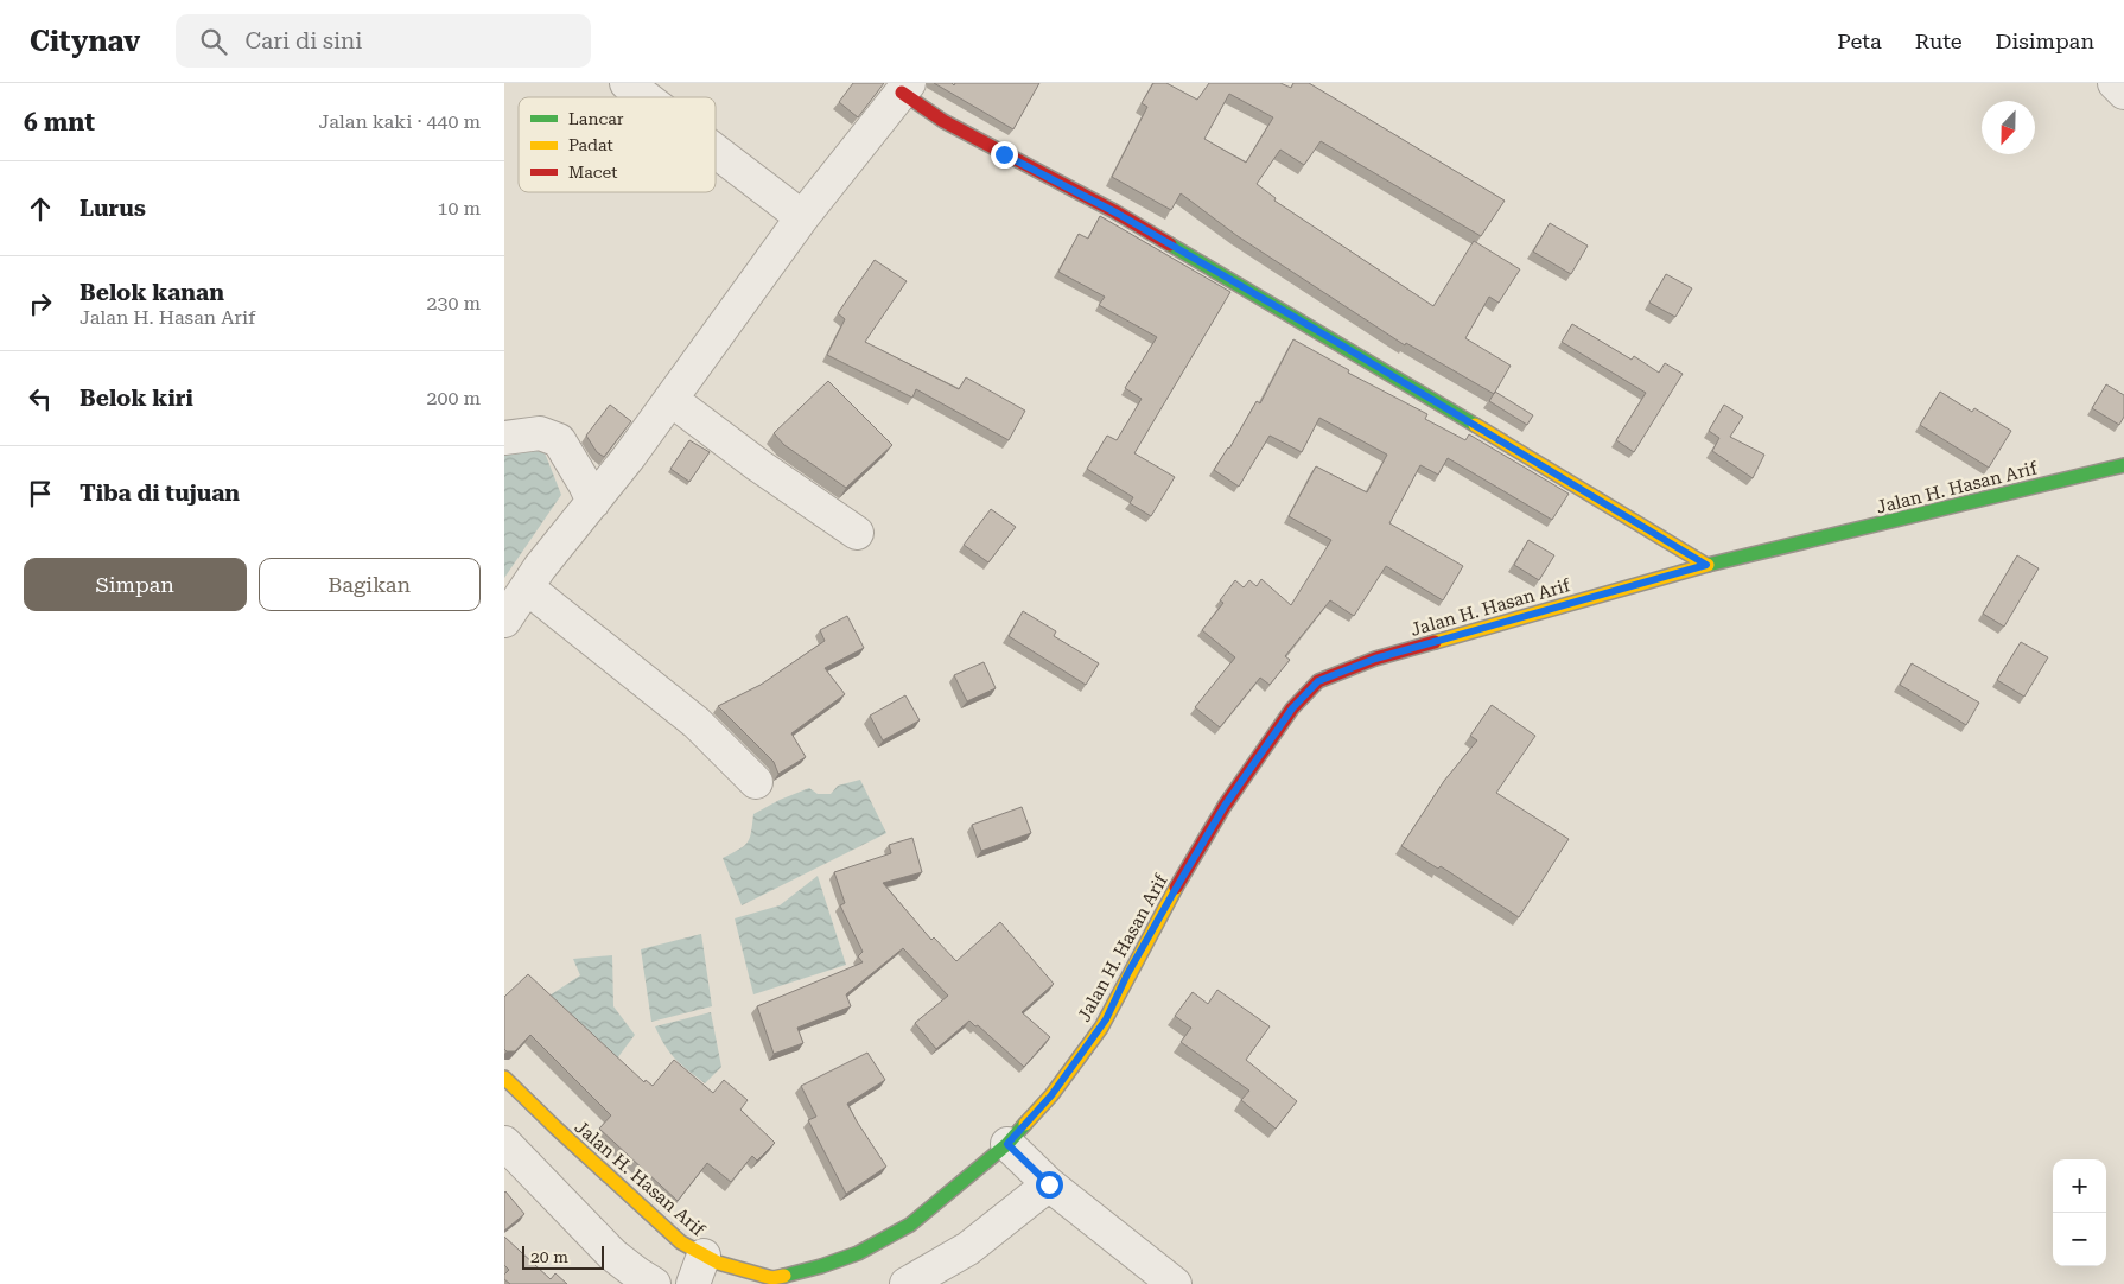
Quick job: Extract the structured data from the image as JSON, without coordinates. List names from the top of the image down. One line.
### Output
{"streets":{"main road":["Jalan H. Hasan Arif"]},"legend":["Lancar","Padat","Macet"],"scale_bar":"20 m","north":"bottom","page":{"header":"Citynav","search":"Cari di sini","nav":["Peta","Rute","Disimpan"],"heading":["6 mnt","Jalan kaki · 440 m"],"list":[["Lurus","10 m"],["Belok kanan","Jalan H. Hasan Arif","230 m"],["Belok kiri","200 m"],"Tiba di tujuan"],"buttons":["Simpan","Bagikan"],"map_buttons":["+","−"],"scale":"20 m"}}
